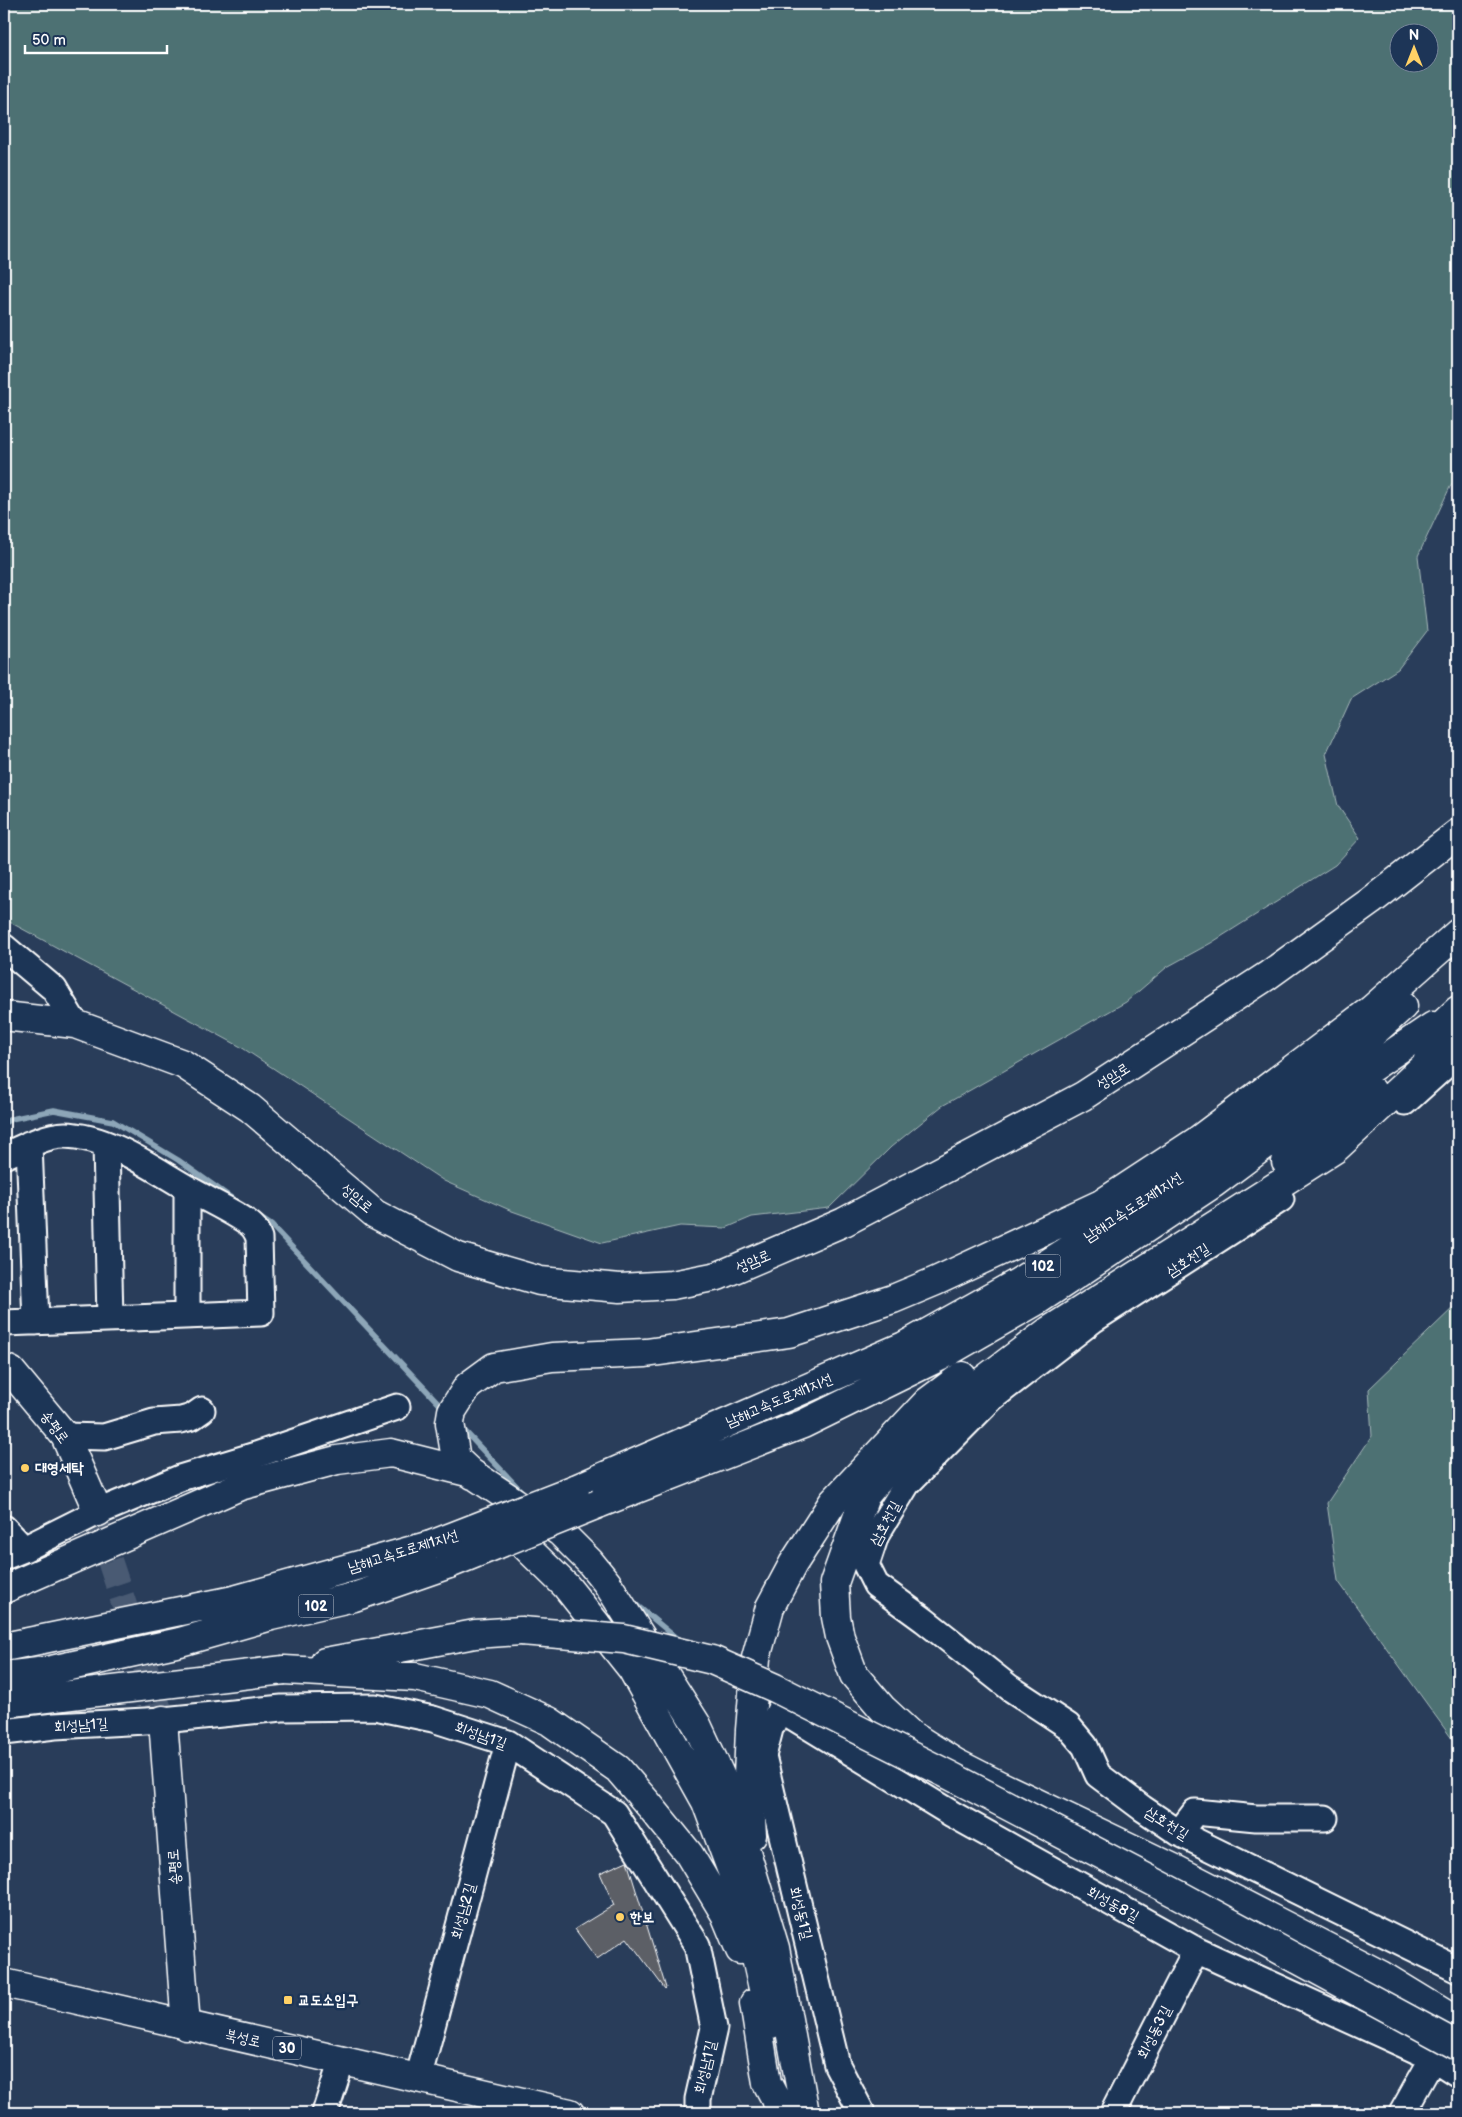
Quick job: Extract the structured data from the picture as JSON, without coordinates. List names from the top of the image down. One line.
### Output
{"streets":{"main road":["성암로","남해고속도로제1지선","102","송평로","북성로","30"],"street":["삼호천길","회성남1길","회성동8길","회성남2길","회성동1길","회성동3길"]},"crossings":[["송평로","회성남1길"],["송평로","북성로"],["회성남1길","회성남2길"],["회성동8길","회성동1길"],["회성동8길","회성동3길"],["회성남2길","북성로"]],"places":{"other":["대영세탁","한보"],"transit":["교도소입구"]},"scale_bar":"50 m","north":"top"}
